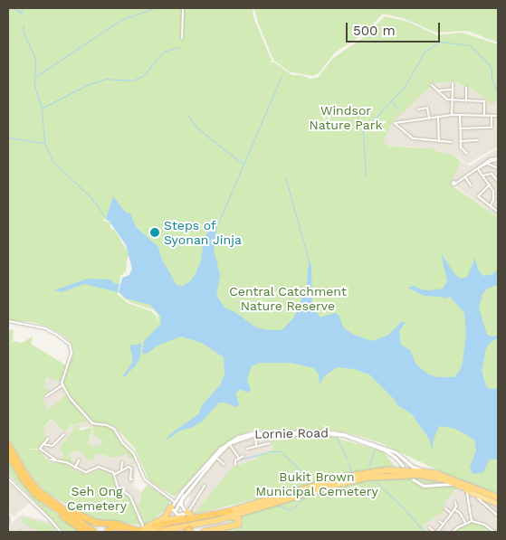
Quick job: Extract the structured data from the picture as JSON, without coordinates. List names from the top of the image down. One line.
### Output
{"streets":{"street":["Lornie Road"]},"parks":["Windsor Nature Park","Central Catchment Nature Reserve","Bukit Brown Municipal Cemetery","Seh Ong Cemetery"],"places":["Steps of Syonan Jinja"],"scale_bar":"500 m"}
